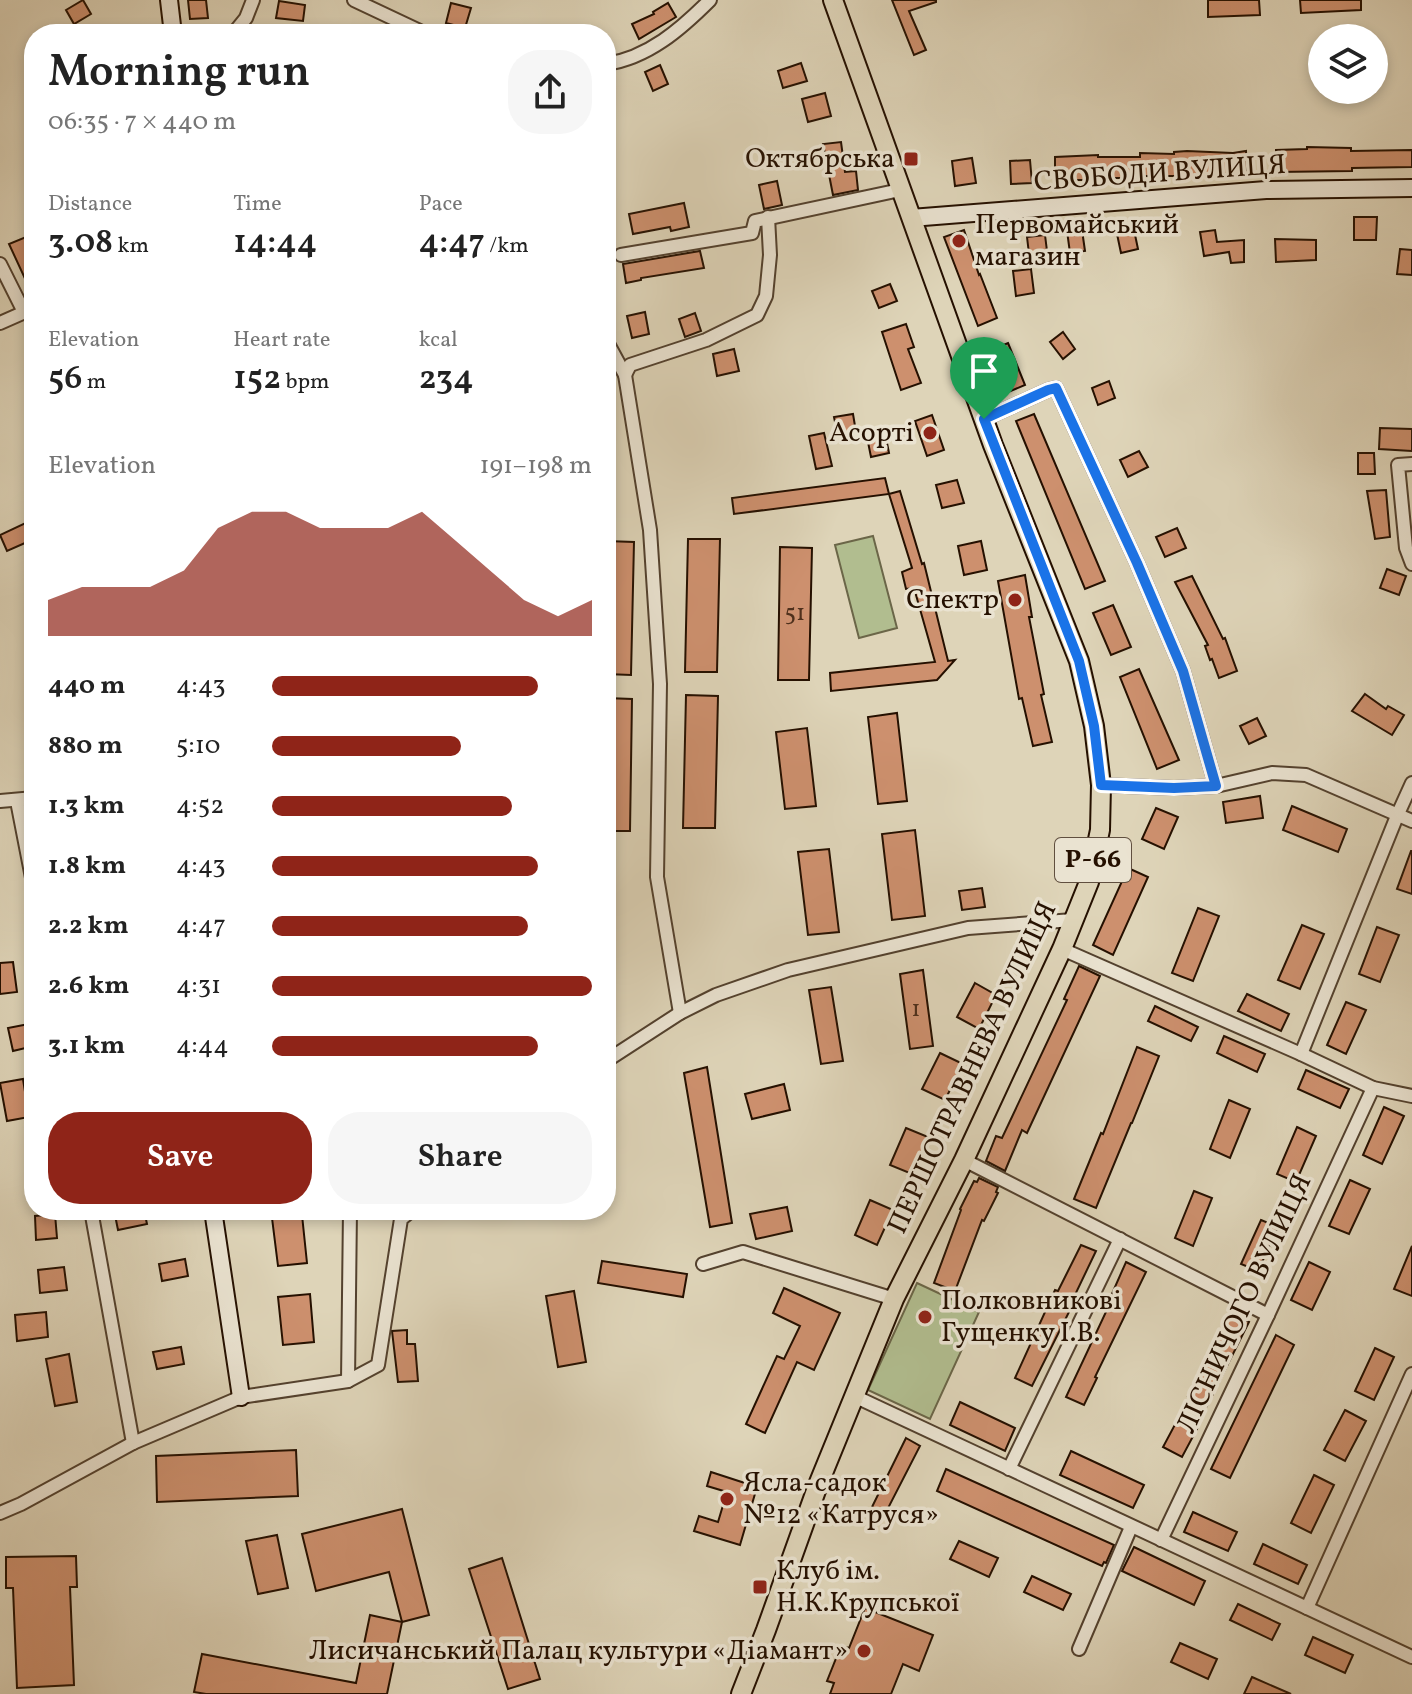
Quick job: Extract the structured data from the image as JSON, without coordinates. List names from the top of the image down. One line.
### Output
{"streets":{"main road":["Р-66","ПЕРШОТРАВНЕВА ВУЛИЦЯ"],"street":["СВОБОДИ ВУЛИЦЯ","ЛІСНИЧОГО ВУЛИЦЯ"]},"crossings":[["СВОБОДИ ВУЛИЦЯ","ПЕРШОТРАВНЕВА ВУЛИЦЯ"]],"places":{"transit":["Октябрська","Клуб ім. Н.К.Крупської"],"other":["Первомайський магазин","Асорті","Спектр","Полковникові Гущенку І.В.","Ясла-садок №12 «Катруся»","Лисичанський Палац культури «Діамант»"]},"house_numbers":["51","1"],"page":{"heading":["Morning run","06:35 · 7 × 440 m"],"stats":[["Distance","3.08 km"],["Time","14:44"],["Pace","4:47 /km"],["Elevation","56 m"],["Heart rate","152 bpm"],["kcal","234"]],"chart":["Elevation","191–198 m"],"list":[{"name":"440 m","note":"4:43"},{"name":"880 m","note":"5:10"},{"name":"1.3 km","note":"4:52"},{"name":"1.8 km","note":"4:43"},{"name":"2.2 km","note":"4:47"},{"name":"2.6 km","note":"4:31"},{"name":"3.1 km","note":"4:44"}],"buttons":["Save","Share"]}}
